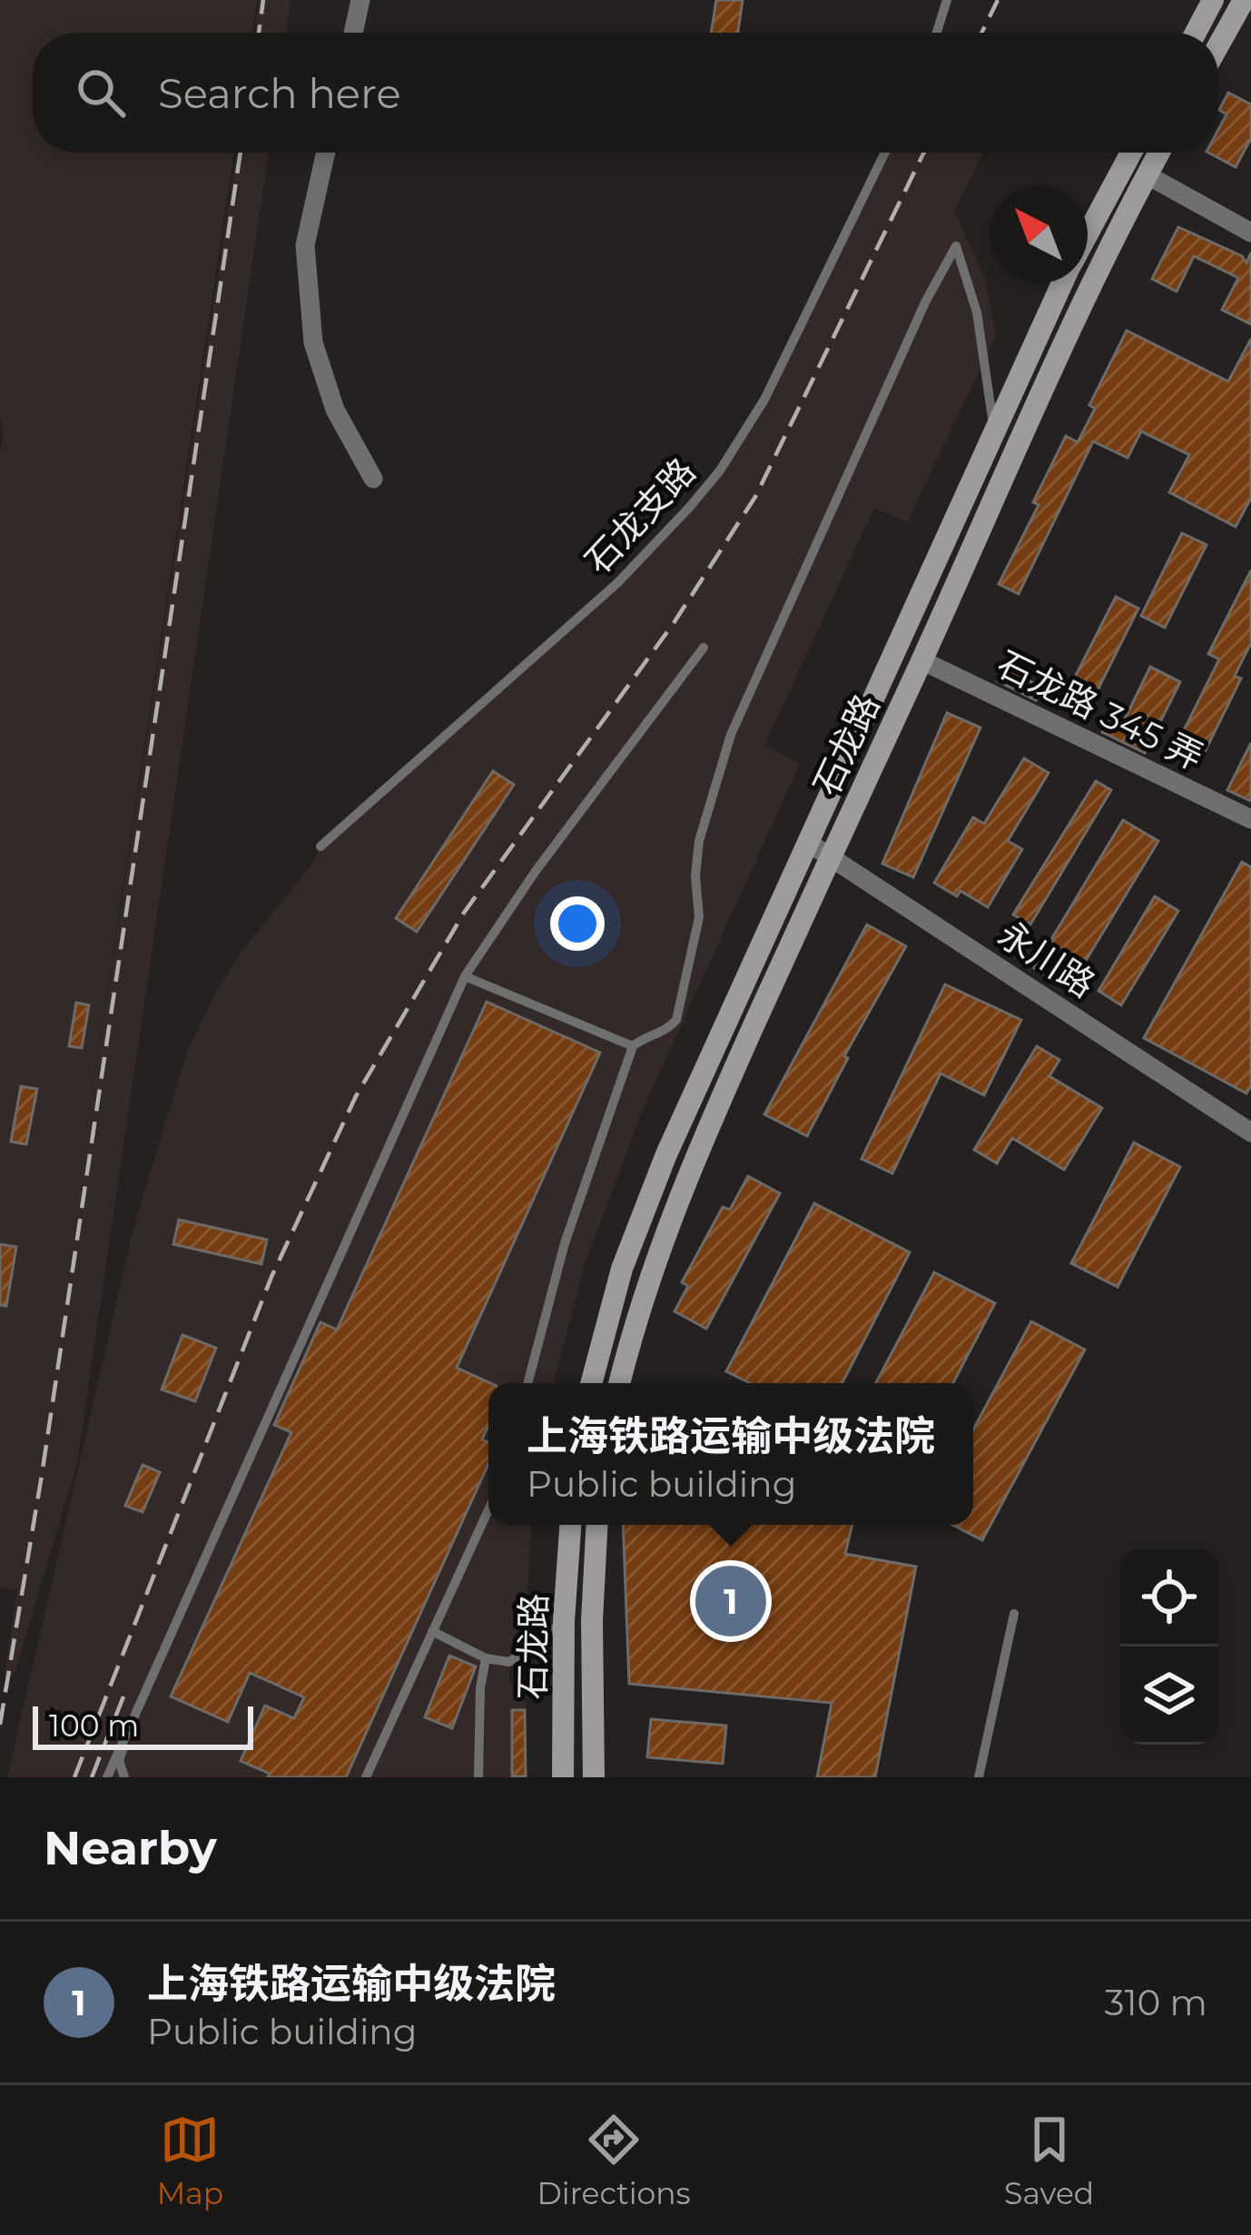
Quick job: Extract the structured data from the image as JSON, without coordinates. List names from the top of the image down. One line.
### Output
{"streets":{"main road":["石龙路"],"street":["石龙路 345 弄","永川路"],"lane":["石龙支路"]},"crossings":[["石龙路 345 弄","石龙路"],["石龙路","永川路"]],"scale_bar":"100 m","north":"top left","page":{"search":"Search here","popup":["上海铁路运输中级法院","Public building"],"pins":"1","scale":"100 m","heading":"Nearby","list":[{"mark":"1","name":"上海铁路运输中级法院","note":"Public building","value":"310 m"}],"nav":["Map","Directions","Saved"]}}
